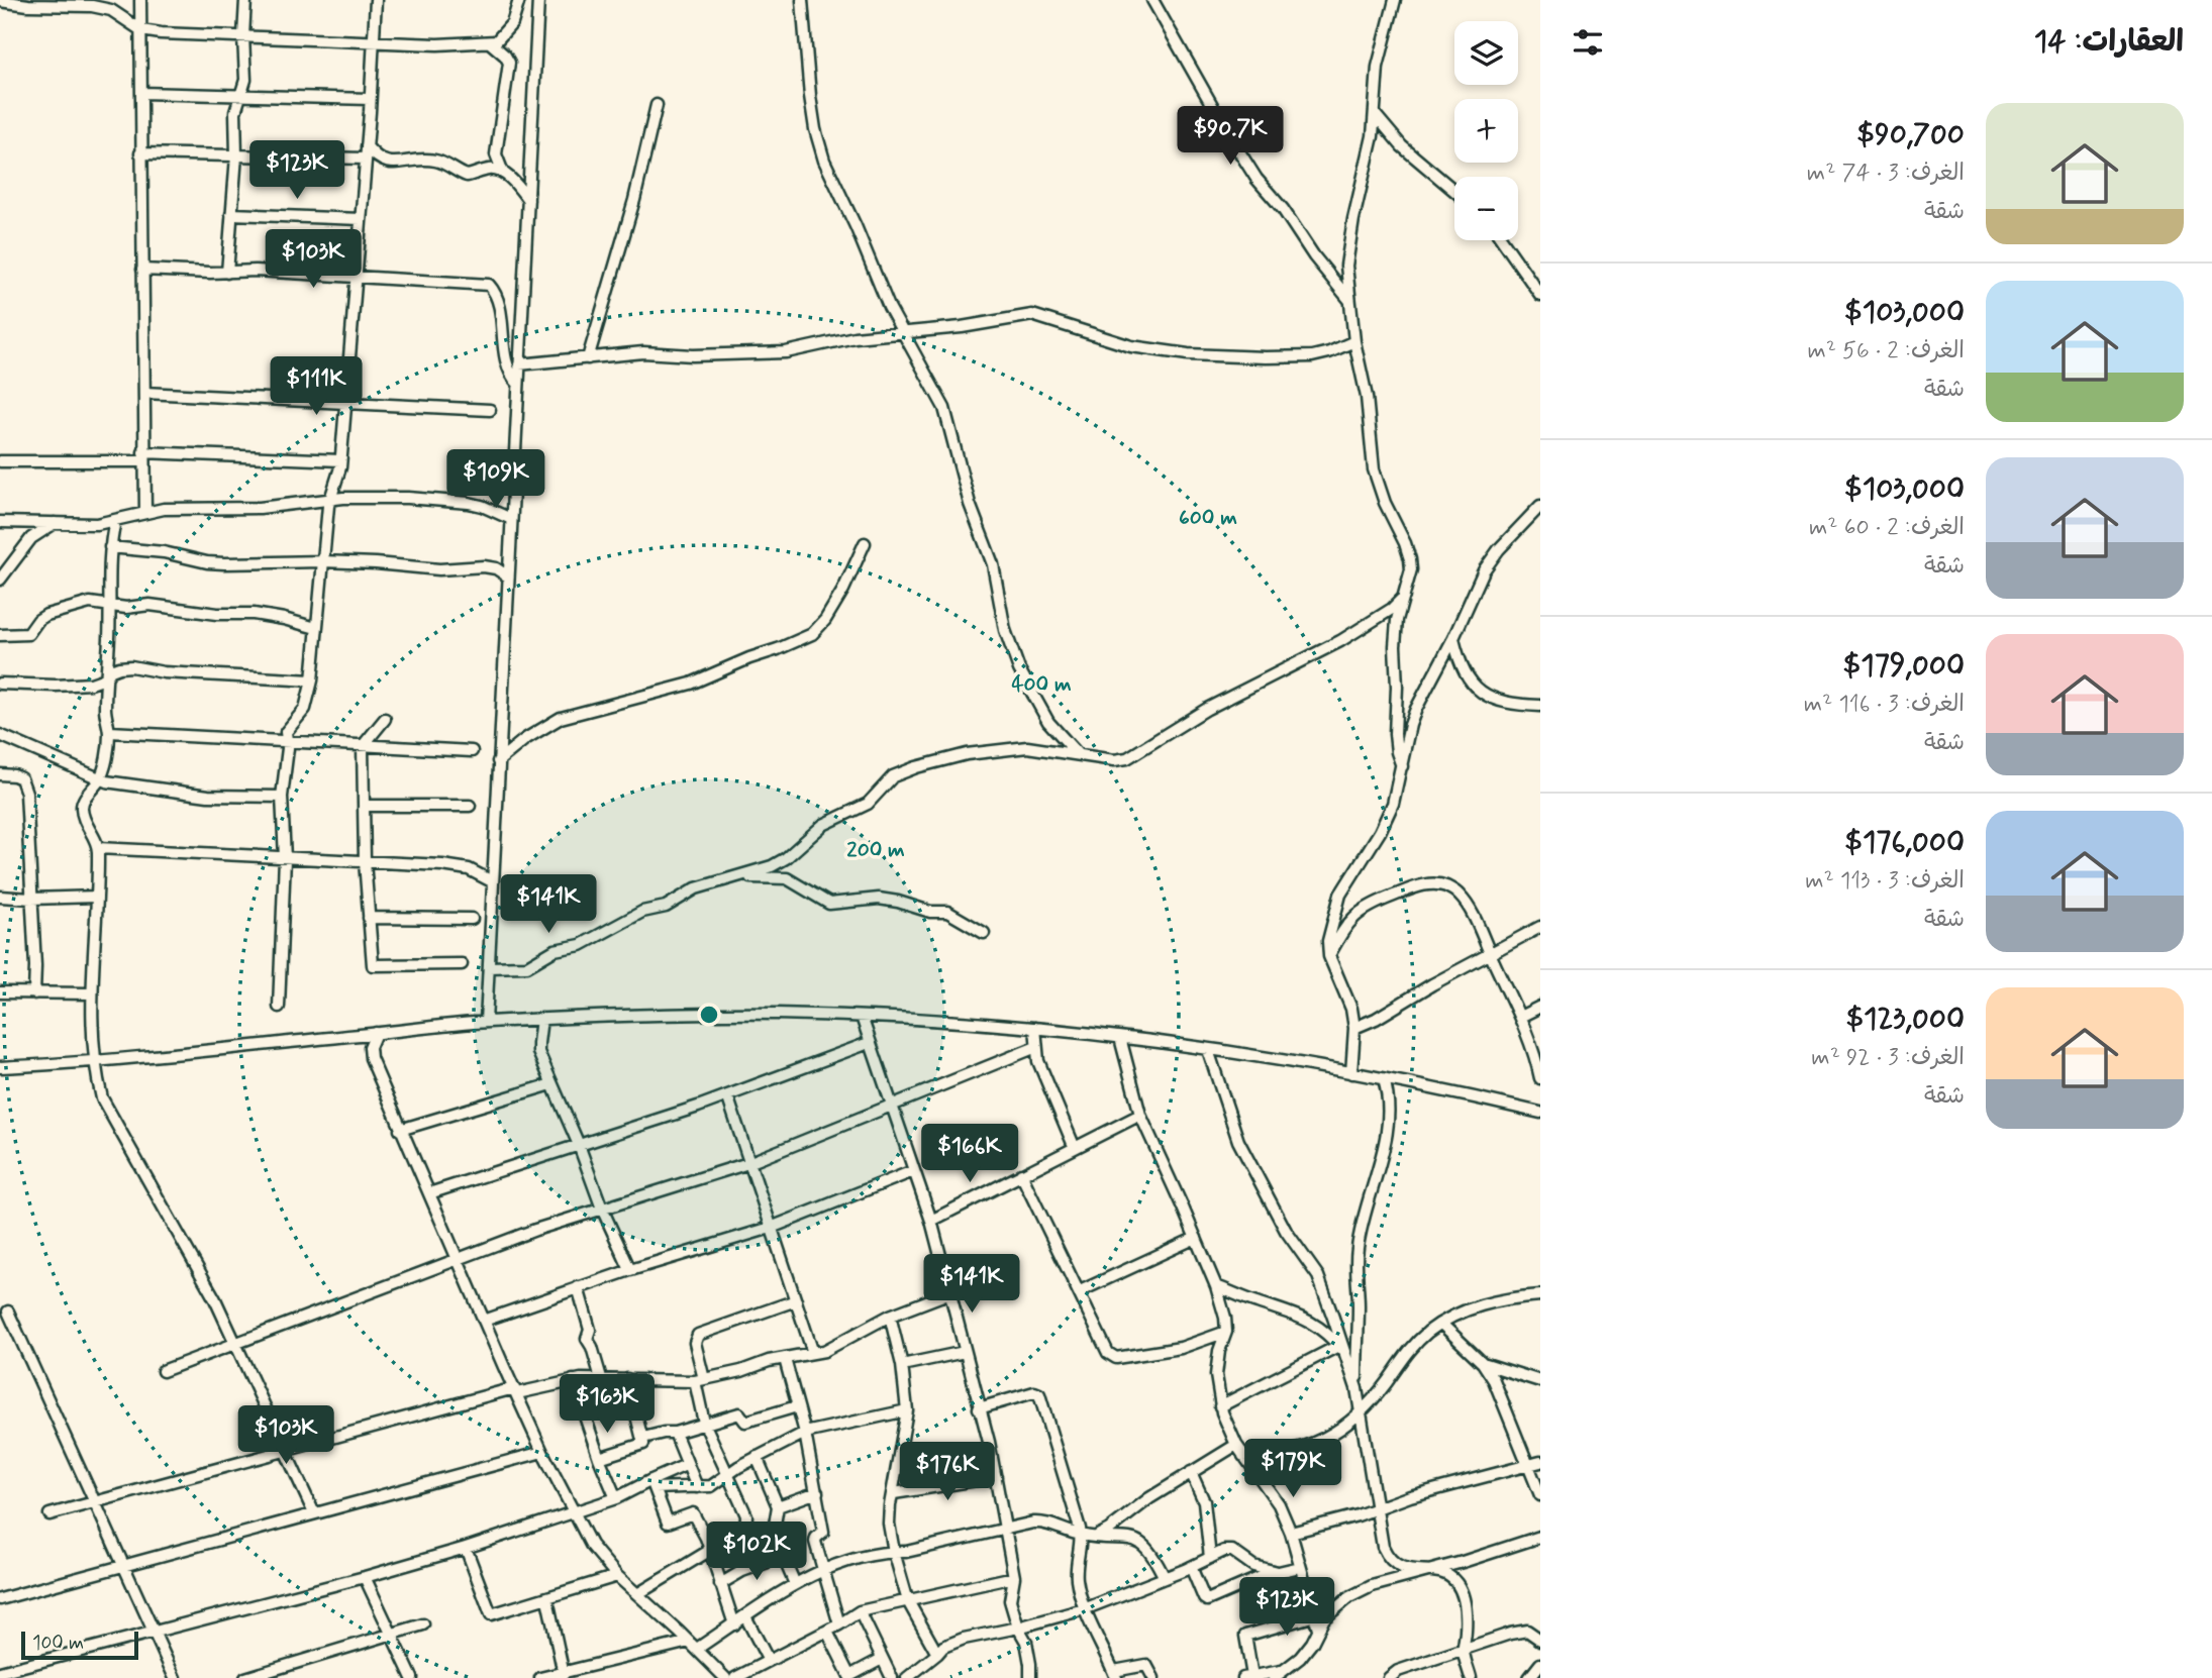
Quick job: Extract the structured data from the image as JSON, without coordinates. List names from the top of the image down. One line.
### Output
{"scale_bar":"100 m","page":{"heading":"العقارات: 14","map_buttons":["+","−"],"list":[{"name":"$90,700","note":"الغرف: 3 · 74 m² · شقة"},{"name":"$103,000","note":"الغرف: 2 · 56 m² · شقة"},{"name":"$103,000","note":"الغرف: 2 · 60 m² · شقة"},{"name":"$179,000","note":"الغرف: 3 · 116 m² · شقة"},{"name":"$176,000","note":"الغرف: 3 · 113 m² · شقة"},{"name":"$123,000","note":"الغرف: 3 · 92 m² · شقة"}],"price":["$90.7K","$123K","$103K","$111K","$109K","$141K","$166K","$141K","$163K","$103K","$179K","$176K","$102K","$123K"],"scale":"100 m"},"rings":["600 m","400 m","200 m"]}
